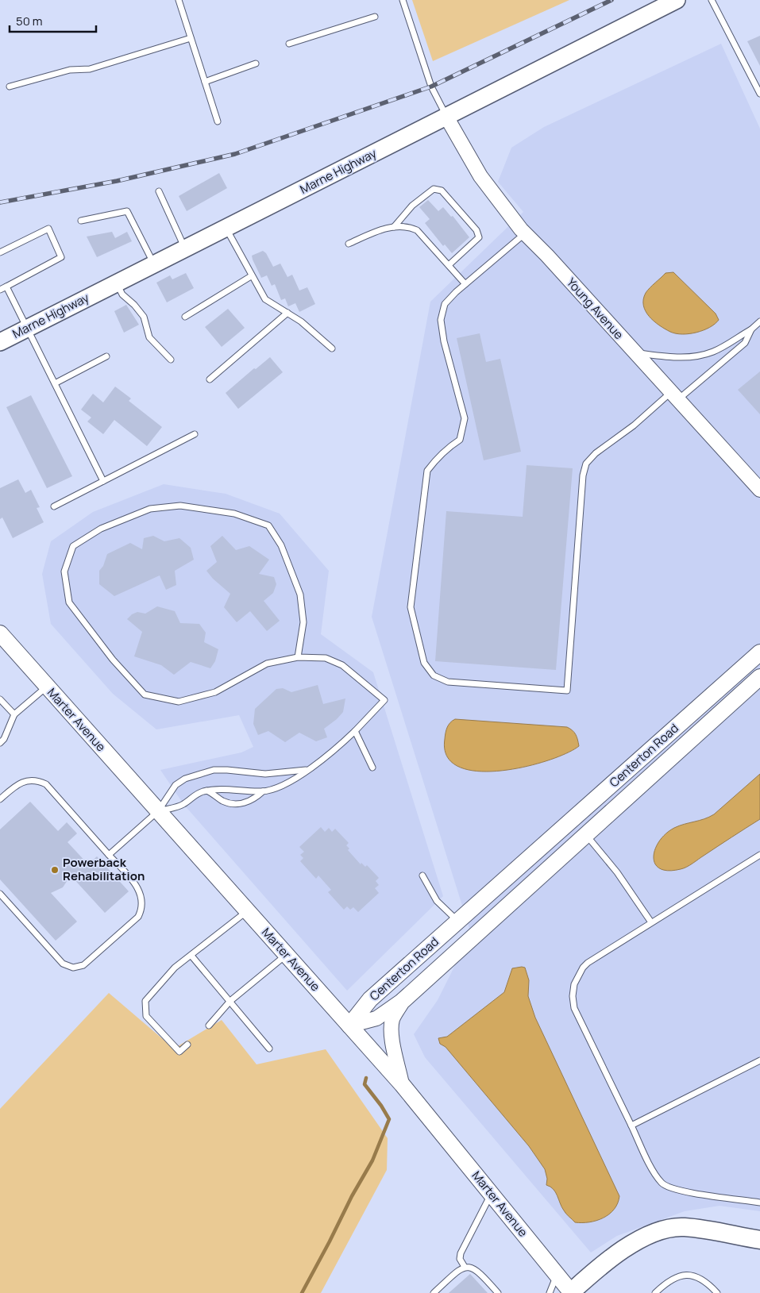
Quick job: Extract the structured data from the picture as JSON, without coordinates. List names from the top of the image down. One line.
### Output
{"streets":{"main road":["Marne Highway","Marter Avenue","Centerton Road"],"street":["Young Avenue"]},"crossings":[["Marne Highway","Young Avenue"],["Marter Avenue","Centerton Road"]],"places":["Powerback Rehabilitation"],"scale_bar":"50 m"}
